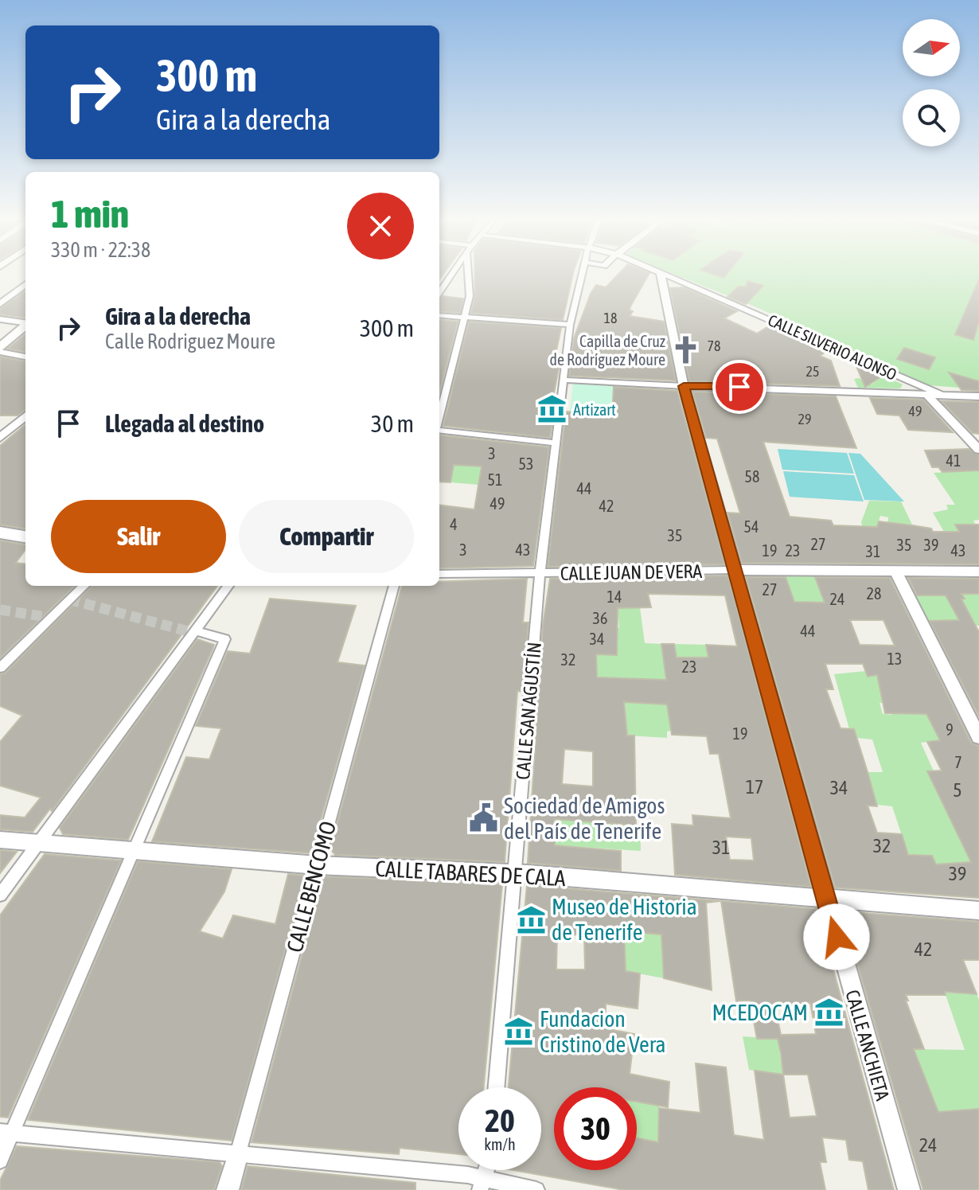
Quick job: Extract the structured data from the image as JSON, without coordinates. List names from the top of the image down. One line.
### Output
{"streets":{"street":["CALLE SILVERIO ALONSO","CALLE JUAN DE VERA","CALLE SAN AGUSTÍN","CALLE TABARES DE CALA","CALLE BENCOMO","CALLE ANCHIETA"]},"crossings":[["CALLE JUAN DE VERA","CALLE SAN AGUSTÍN"],["CALLE JUAN DE VERA","CALLE ANCHIETA"],["CALLE SAN AGUSTÍN","CALLE TABARES DE CALA"],["CALLE TABARES DE CALA","CALLE BENCOMO"],["CALLE TABARES DE CALA","CALLE ANCHIETA"]],"places":{"church":["Capilla de Cruz de Rodríguez Moure"],"museum":["Artizart","Museo de Historia de Tenerife","MCEDOCAM","Fundacion Cristino de Vera"],"public building":["Sociedad de Amigos del País de Tenerife"]},"house_numbers":["18","78","25","49","29","3","41","53","58","51","44","49","42","4","54","35","27","35","39","3","43","19","23","43","31","27","28","14","24","36","44","34","13","32","23","9","19","7","17","34","5","32","31","39","42","24"],"north":"right","page":{"turn":["300 m","Gira a la derecha"],"heading":["1 min","330 m · 22:38"],"list":[{"name":"Gira a la derecha","note":"Calle Rodriguez Moure","value":"300 m"},{"name":"Llegada al destino","value":"30 m"}],"buttons":["Salir","Compartir"],"speed":"20 km/h","limit":"30"}}
